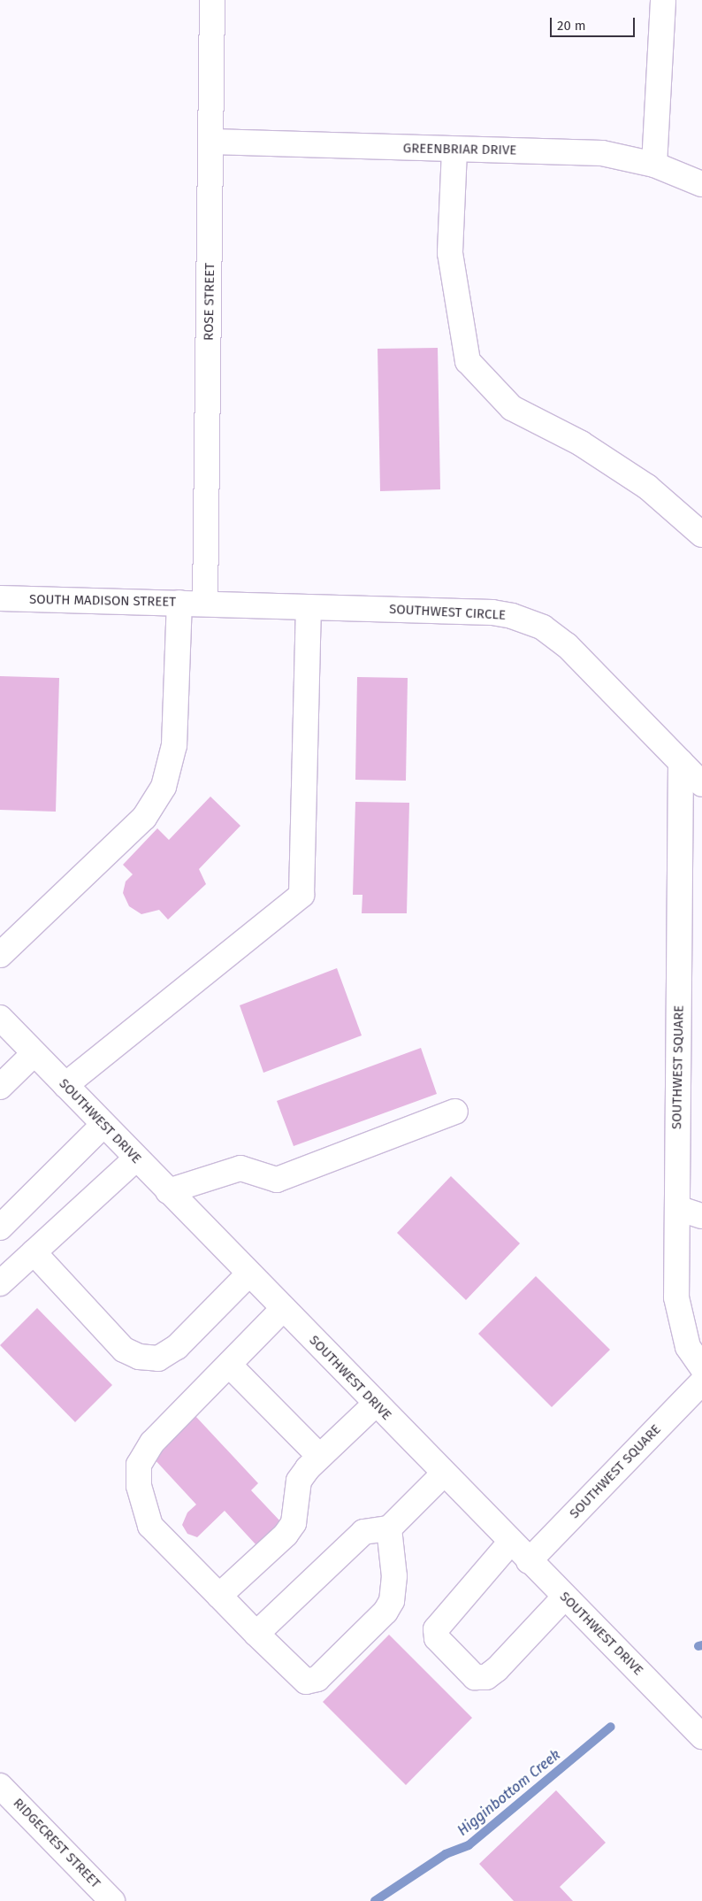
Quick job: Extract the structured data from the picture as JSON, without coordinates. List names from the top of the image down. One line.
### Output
{"streets":{"street":["GREENBRIAR DRIVE","ROSE STREET","SOUTH MADISON STREET","SOUTHWEST CIRCLE","SOUTHWEST SQUARE","SOUTHWEST DRIVE","RIDGECREST STREET"]},"crossings":[["GREENBRIAR DRIVE","ROSE STREET"],["ROSE STREET","SOUTH MADISON STREET"],["ROSE STREET","SOUTHWEST CIRCLE"],["SOUTH MADISON STREET","SOUTHWEST CIRCLE"],["SOUTHWEST CIRCLE","SOUTHWEST SQUARE"],["SOUTHWEST SQUARE","SOUTHWEST DRIVE"]],"water":["Higginbottom Creek"],"scale_bar":"20 m"}
